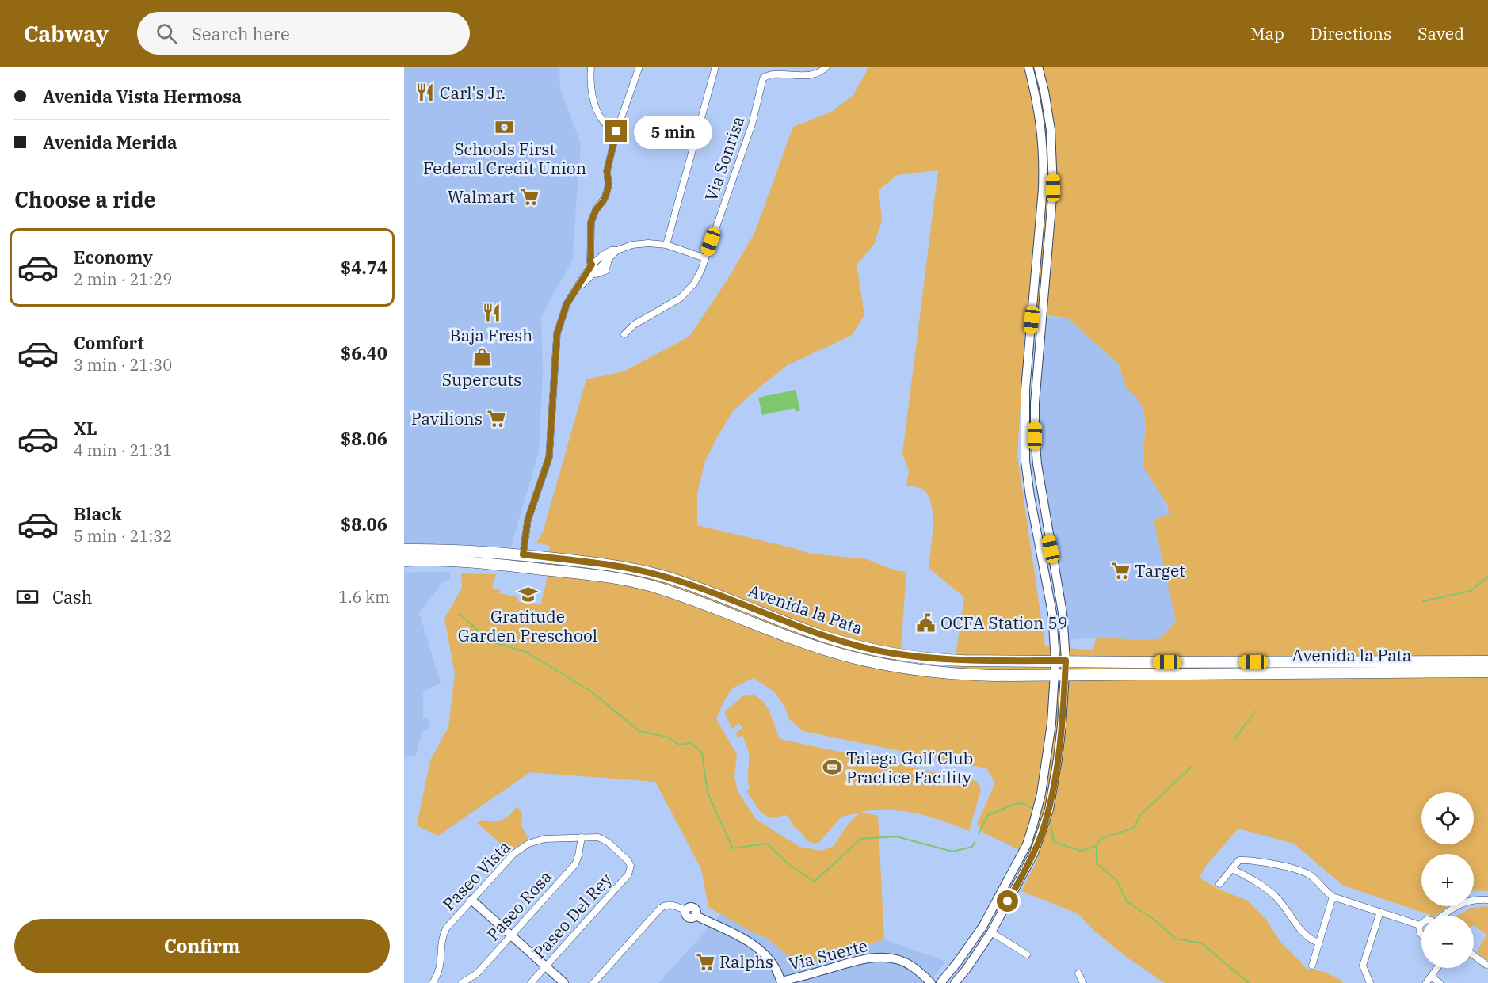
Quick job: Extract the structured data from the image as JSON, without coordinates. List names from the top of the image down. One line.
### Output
{"streets":{"highway":["Avenida la Pata"],"main road":["Via Suerte"],"street":["Via Sonrisa","Paseo Vista","Paseo Rosa","Paseo Del Rey"]},"crossings":[["Paseo Vista","Paseo Rosa"],["Paseo Vista","Paseo Del Rey"]],"places":{"restaurant":["Carl's Jr.","Baja Fresh"],"bank":["Schools First Federal Credit Union"],"supermarket":["Walmart","Pavilions","Target","Ralphs"],"shop":["Supercuts"],"school or university":["Gratitude Garden Preschool"],"public building":["OCFA Station 59"],"sports":["Talega Golf Club Practice Facility"]},"page":{"header":"Cabway","search":"Search here","nav":["Map","Directions","Saved"],"banner":["Avenida Vista Hermosa","Avenida Merida"],"bubble":"5 min","heading":"Choose a ride","list":[{"name":"Economy","note":"2 min · 21:29","value":"$4.74"},{"name":"Comfort","note":"3 min · 21:30","value":"$6.40"},{"name":"XL","note":"4 min · 21:31","value":"$8.06"},{"name":"Black","note":"5 min · 21:32","value":"$8.06"}],"pay":["Cash","1.6 km"],"map_buttons":["+","−"],"buttons":"Confirm"}}
